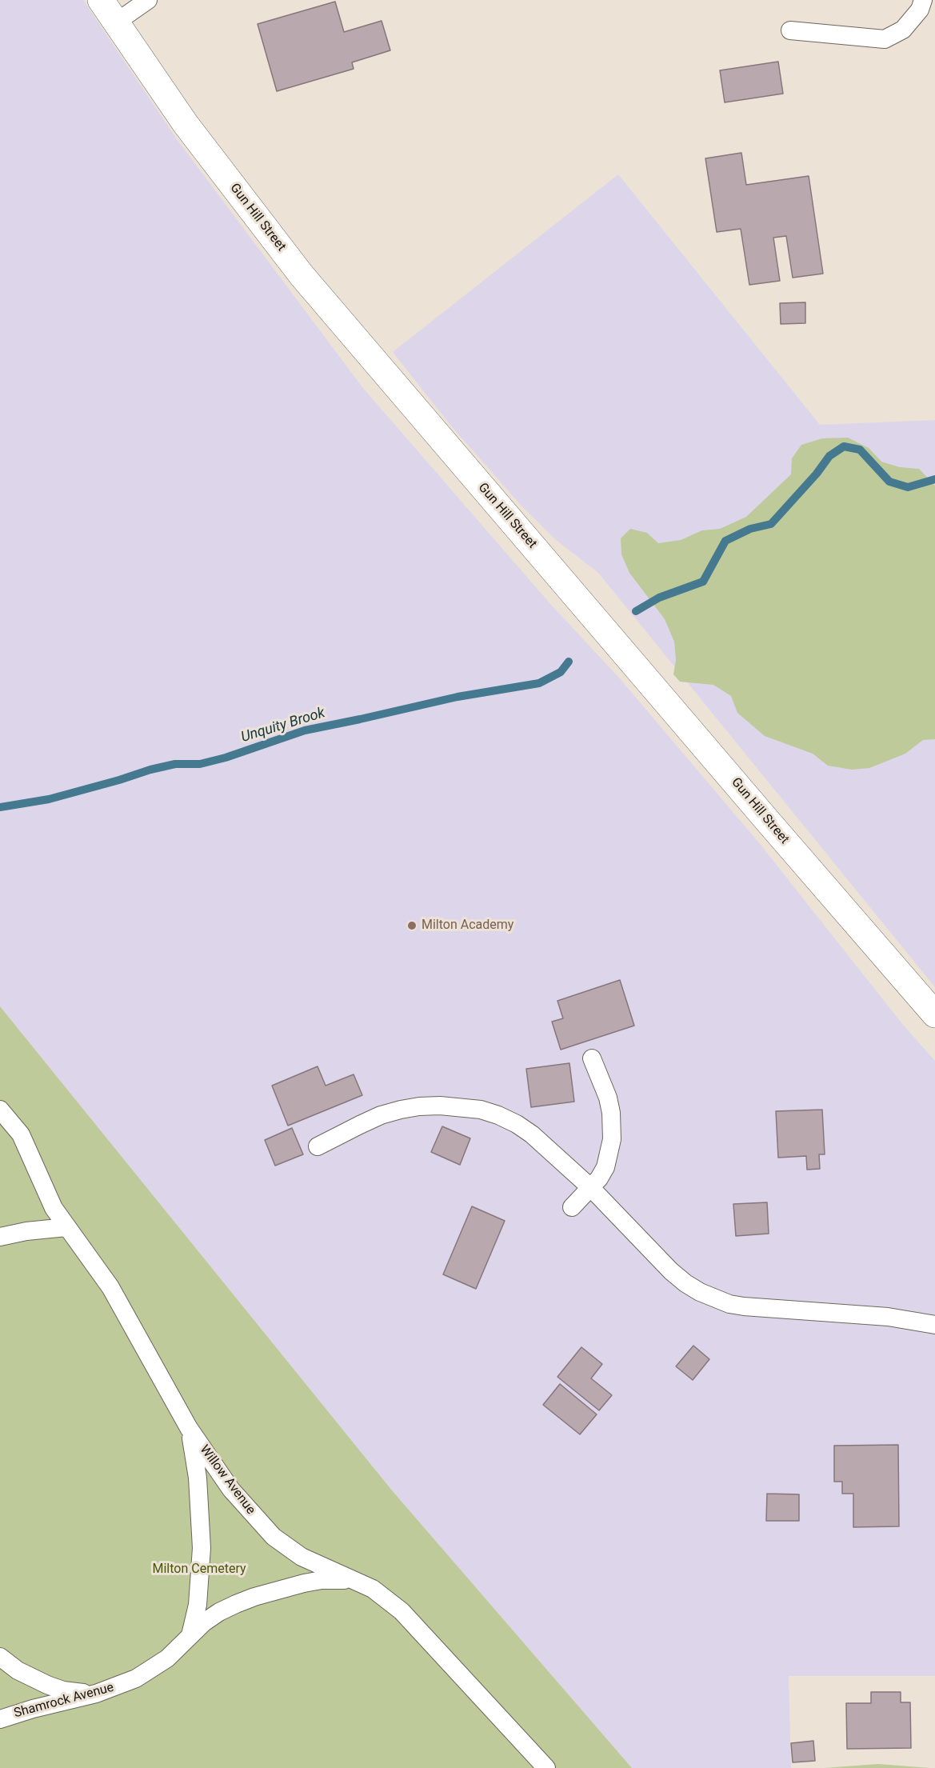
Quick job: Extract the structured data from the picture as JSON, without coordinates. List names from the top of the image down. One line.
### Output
{"streets":{"street":["Gun Hill Street"],"lane":["Willow Avenue","Shamrock Avenue"]},"crossings":[["Willow Avenue","Shamrock Avenue"]],"water":["Unquity Brook"],"parks":["Milton Cemetery"],"places":["Milton Academy"]}
